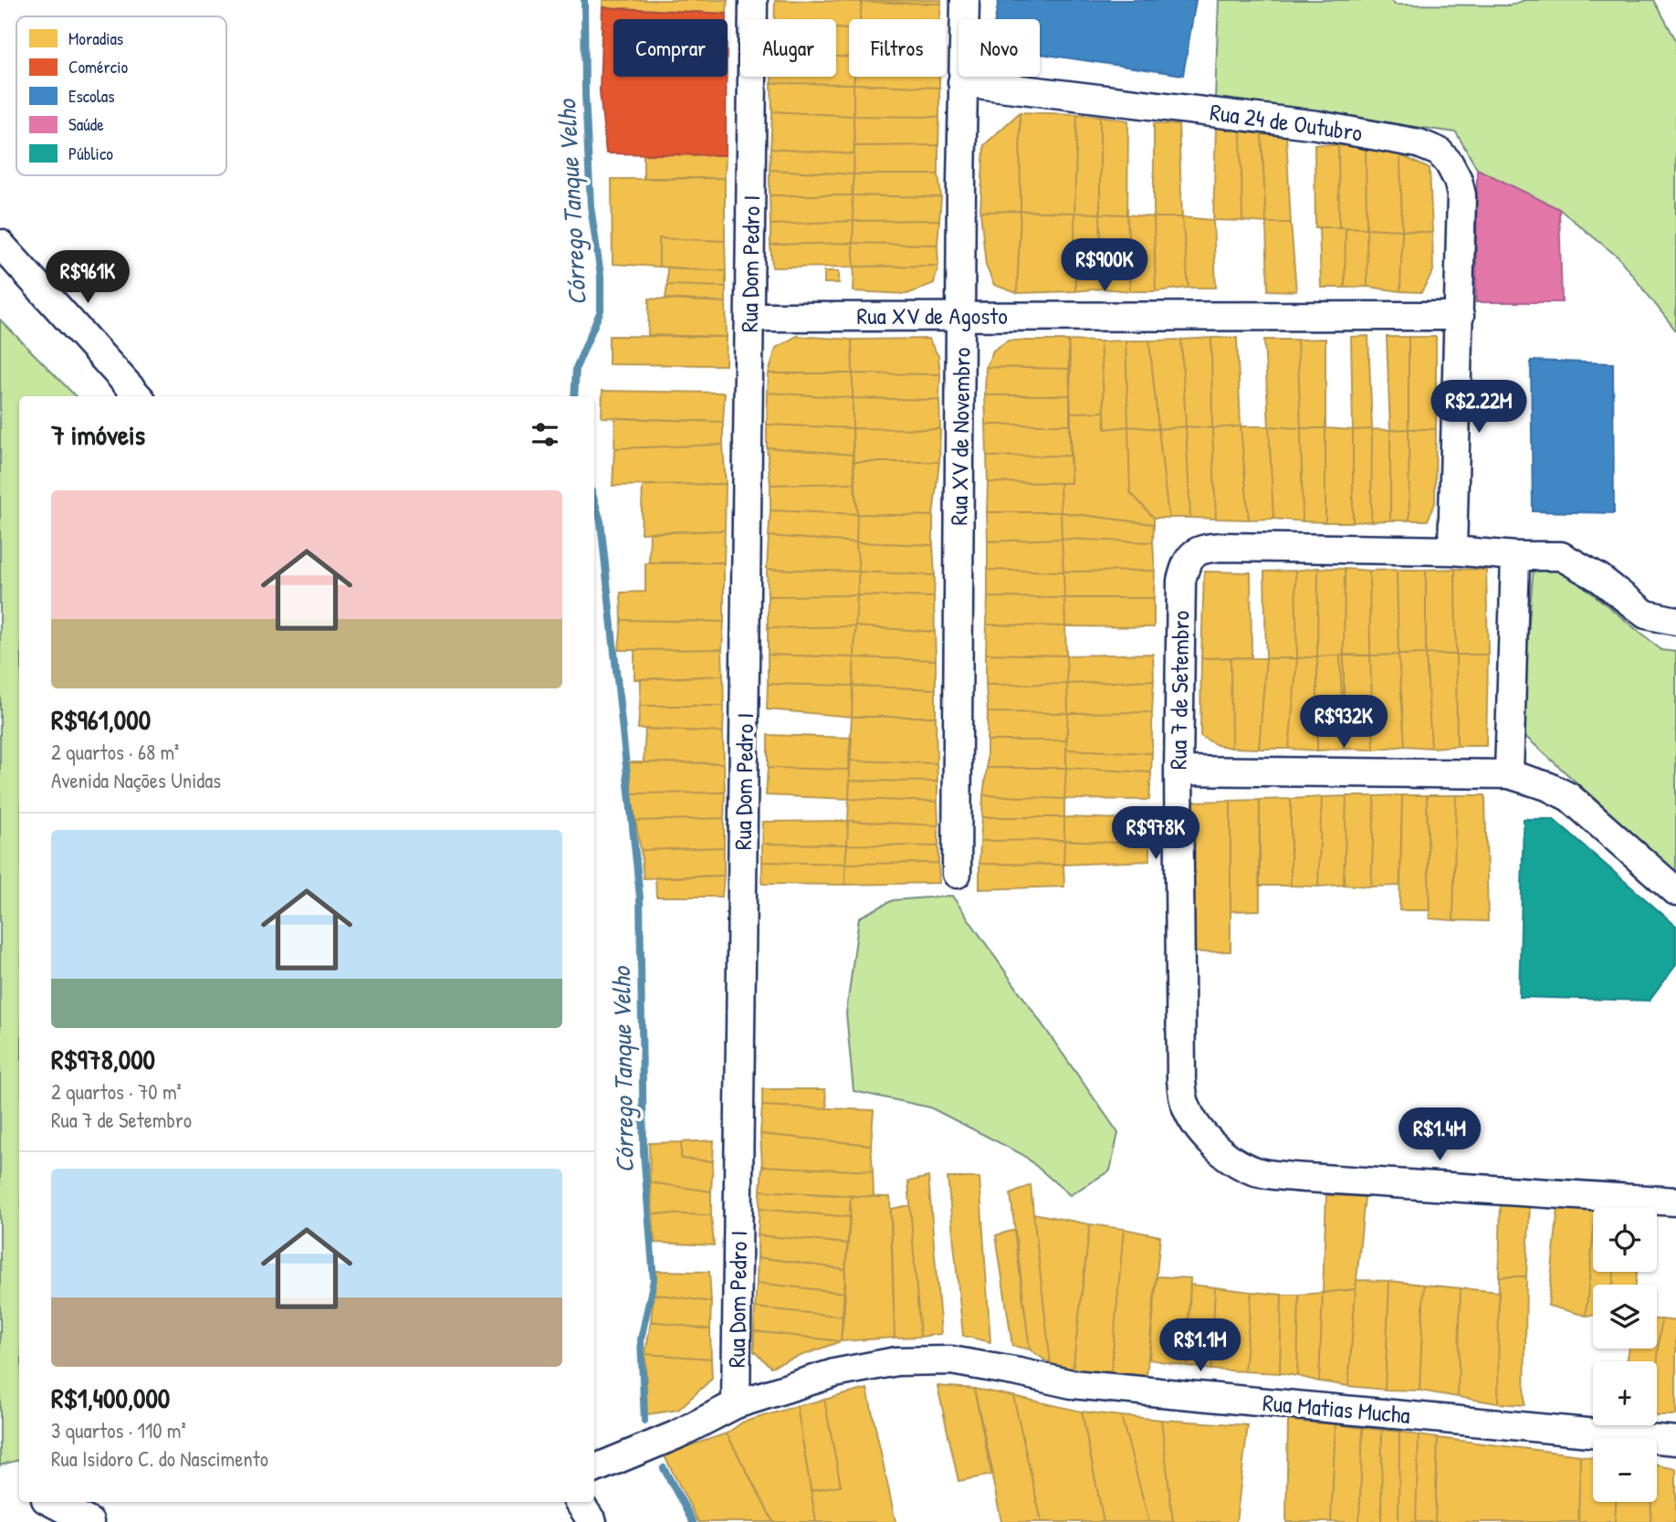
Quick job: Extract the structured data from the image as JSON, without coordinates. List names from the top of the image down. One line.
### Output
{"streets":{"street":["Rua 24 de Outubro","Rua Dom Pedro I","Rua XV de Agosto","Rua XV de Novembro","Rua 7 de Setembro","Rua Matias Mucha"]},"crossings":[["Rua 24 de Outubro","Rua XV de Agosto"],["Rua 24 de Outubro","Rua XV de Novembro"],["Rua Dom Pedro I","Rua XV de Agosto"],["Rua Dom Pedro I","Rua Matias Mucha"],["Rua XV de Agosto","Rua XV de Novembro"]],"water":["Córrego Tanque Velho"],"legend":["Moradias","Comércio","Escolas","Saúde","Público"],"page":{"chip":["Comprar","Alugar","Filtros","Novo"],"price":["R$900K","R$961K","R$2.22M","R$932K","R$978K","R$1.4M","R$1.1M"],"heading":"7 imóveis","list":[{"name":"R$961,000","note":"2 quartos · 68 m² · Avenida Nações Unidas"},{"name":"R$978,000","note":"2 quartos · 70 m² · Rua 7 de Setembro"},{"name":"R$1,400,000","note":"3 quartos · 110 m² · Rua Isidoro C. do Nascimento"}],"map_buttons":["+","−"]}}
